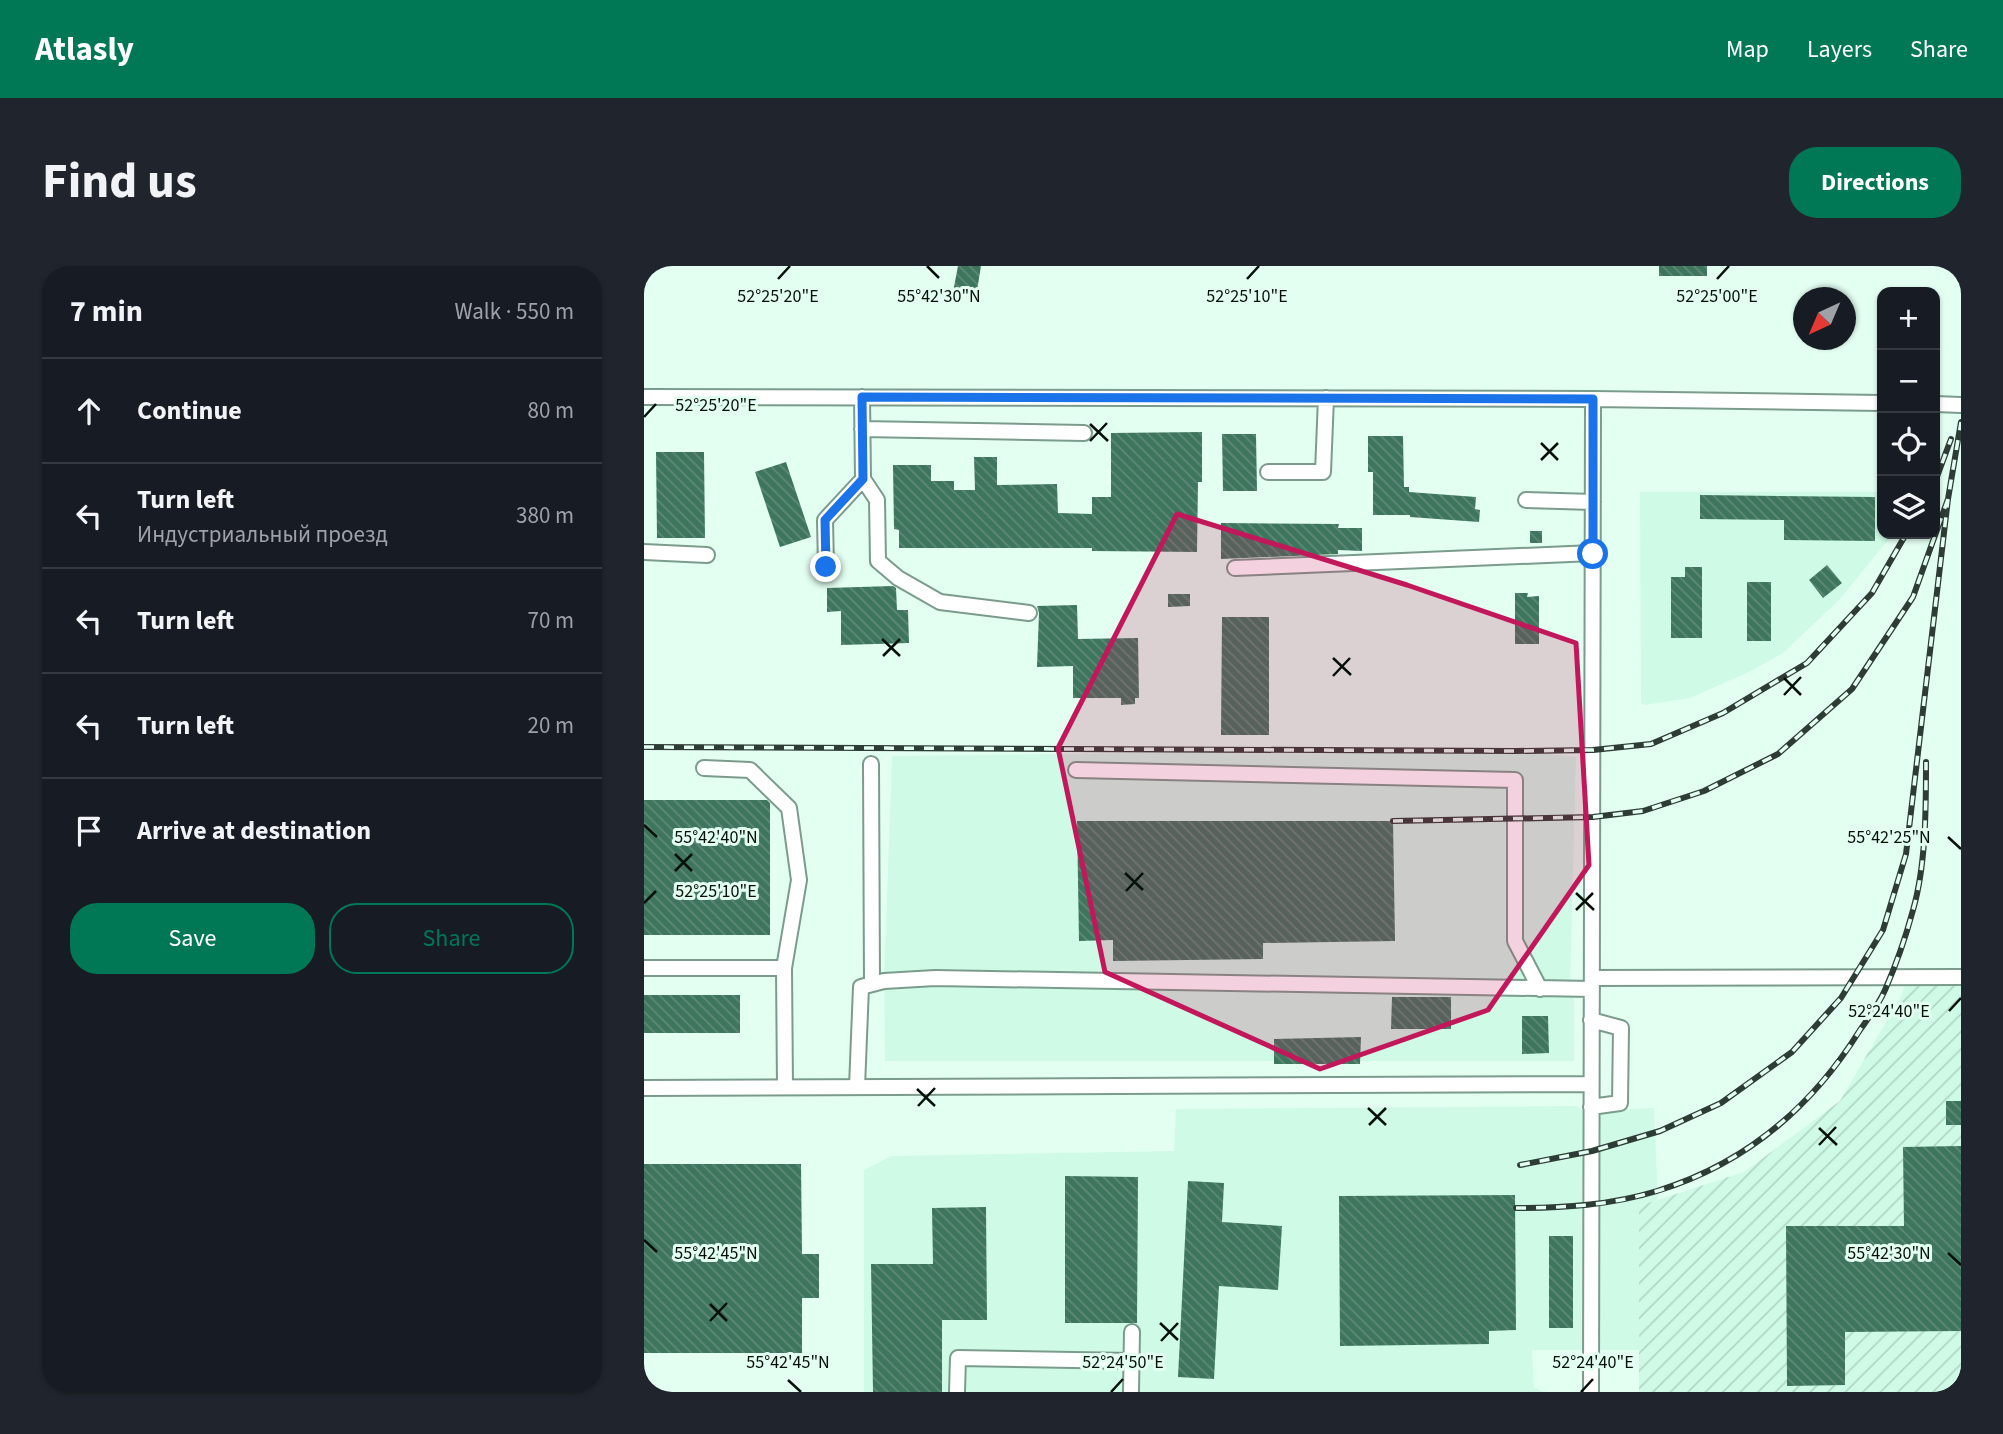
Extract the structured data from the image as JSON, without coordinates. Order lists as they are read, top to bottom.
{
  "north": "bottom left",
  "page": {
    "header": "Atlasly",
    "nav": ["Map", "Layers", "Share"],
    "title": "Find us",
    "buttons": [
      "Directions",
      ["Save", "Share"]
    ],
    "heading": ["7 min", "Walk · 550 m"],
    "map_buttons": ["+", "−"],
    "list": [
      ["Continue", "80 m"],
      ["Turn left", "Индустриальный проезд", "380 m"],
      ["Turn left", "70 m"],
      ["Turn left", "20 m"],
      "Arrive at destination"
    ]
  },
  "coordinates": [
    "55°42'30\"N",
    "52°25'20\"E",
    "52°25'10\"E",
    "52°25'00\"E",
    "55°42'40\"N",
    "55°42'25\"N",
    "52°24'40\"E",
    "55°42'45\"N",
    "52°24'50\"E"
  ]
}
